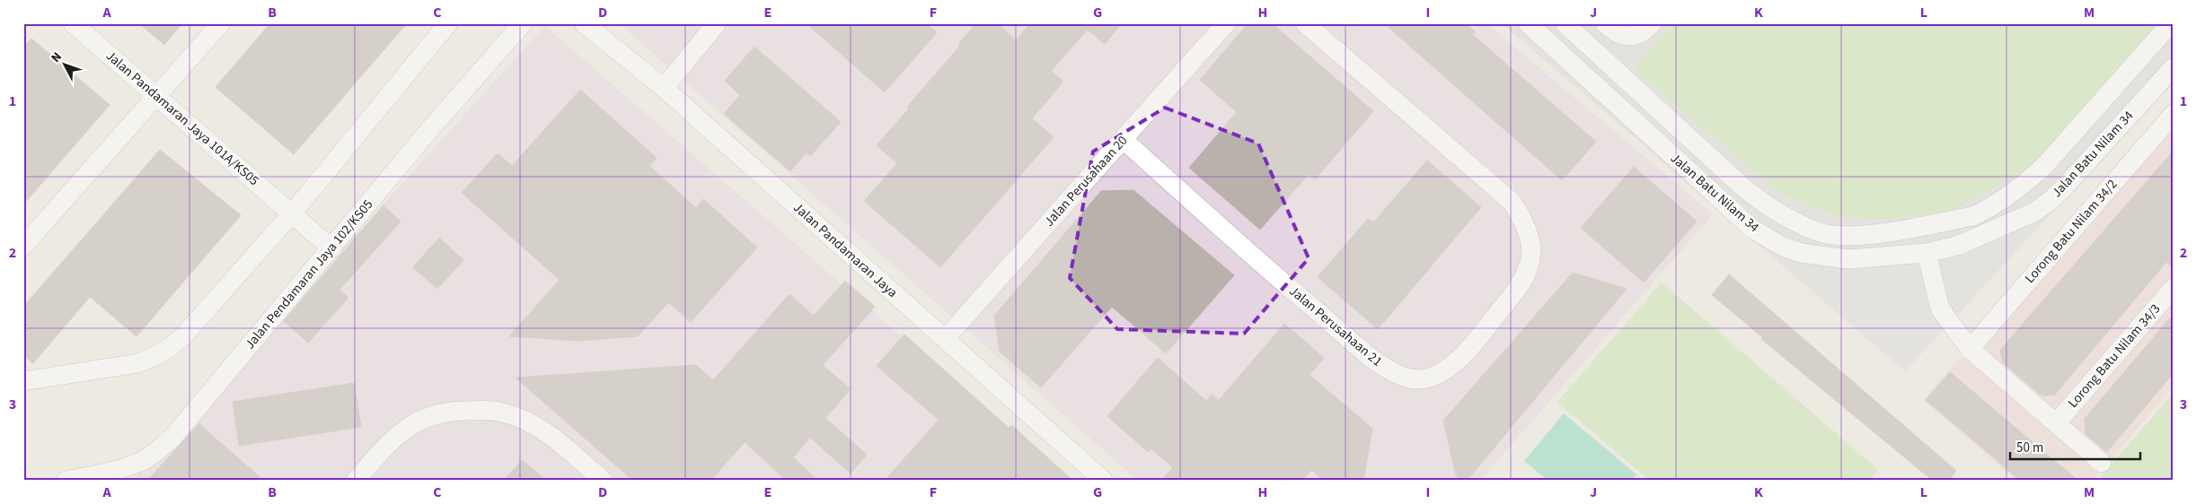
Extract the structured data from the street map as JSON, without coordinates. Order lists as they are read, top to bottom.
{
  "streets": {
    "street": [
      "Jalan Pandamaran Jaya 101A/KS05",
      "Jalan Batu Nilam 34",
      "Jalan Perusahaan 20",
      "Lorong Batu Nilam 34/2",
      "Jalan Pandamaran Jaya",
      "Jalan Pendamaran Jaya 102/KS05",
      "Jalan Perusahaan 21",
      "Lorong Batu Nilam 34/3"
    ]
  },
  "crossings": [
    ["Jalan Pandamaran Jaya 101A/KS05", "Jalan Pendamaran Jaya 102/KS05"],
    ["Jalan Perusahaan 20", "Jalan Pandamaran Jaya"],
    ["Jalan Perusahaan 20", "Jalan Perusahaan 21"]
  ],
  "scale_bar": "50 m",
  "north": "top left",
  "grid": {
    "columns": [
      "A",
      "B",
      "C",
      "D",
      "E",
      "F",
      "G",
      "H",
      "I",
      "J",
      "K",
      "L",
      "M"
    ],
    "rows": ["1", "2", "3"]
  }
}
